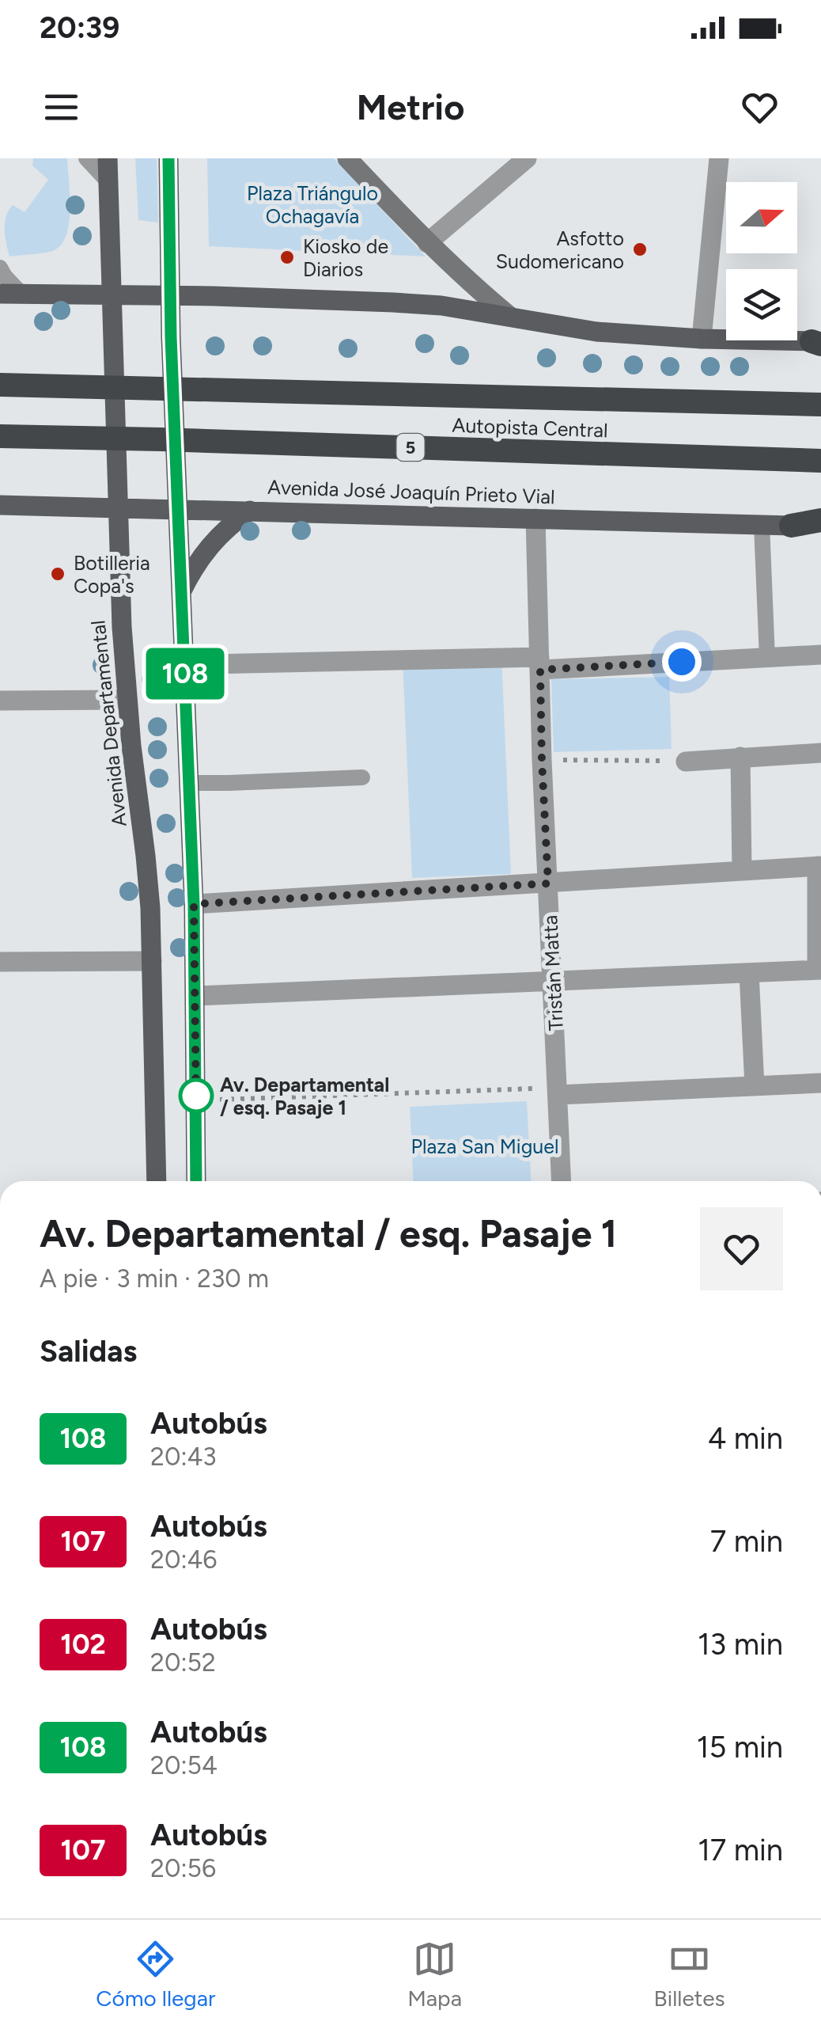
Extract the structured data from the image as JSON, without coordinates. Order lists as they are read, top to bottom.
{
  "streets": {
    "highway": ["Autopista Central", "5"],
    "main road": ["Avenida José Joaquín Prieto Vial", "Avenida Departamental"],
    "street": ["Tristán Matta"]
  },
  "crossings": [
    ["Avenida José Joaquín Prieto Vial", "Avenida Departamental"],
    ["Avenida José Joaquín Prieto Vial", "Tristán Matta"]
  ],
  "parks": ["Plaza Triángulo Ochagavía", "Plaza San Miguel"],
  "places": [
    "Asfotto Sudomericano",
    "Kiosko de Diarios",
    "Botilleria Copa's",
    "Av. Departamental / esq. Pasaje 1"
  ],
  "lines": ["bus line 108"],
  "north": "right",
  "page": {
    "status": "20:39",
    "header": "Metrio",
    "on_map": "108",
    "heading": [
      ["Av. Departamental / esq. Pasaje 1", "A pie · 3 min · 230 m"],
      "Salidas"
    ],
    "list": [
      {
        "mark": "108",
        "name": "Autobús",
        "note": "20:43",
        "value": "4 min"
      },
      {
        "mark": "107",
        "name": "Autobús",
        "note": "20:46",
        "value": "7 min"
      },
      {
        "mark": "102",
        "name": "Autobús",
        "note": "20:52",
        "value": "13 min"
      },
      {
        "mark": "108",
        "name": "Autobús",
        "note": "20:54",
        "value": "15 min"
      },
      {
        "mark": "107",
        "name": "Autobús",
        "note": "20:56",
        "value": "17 min"
      }
    ],
    "tabs": ["Cómo llegar", "Mapa", "Billetes"]
  }
}
